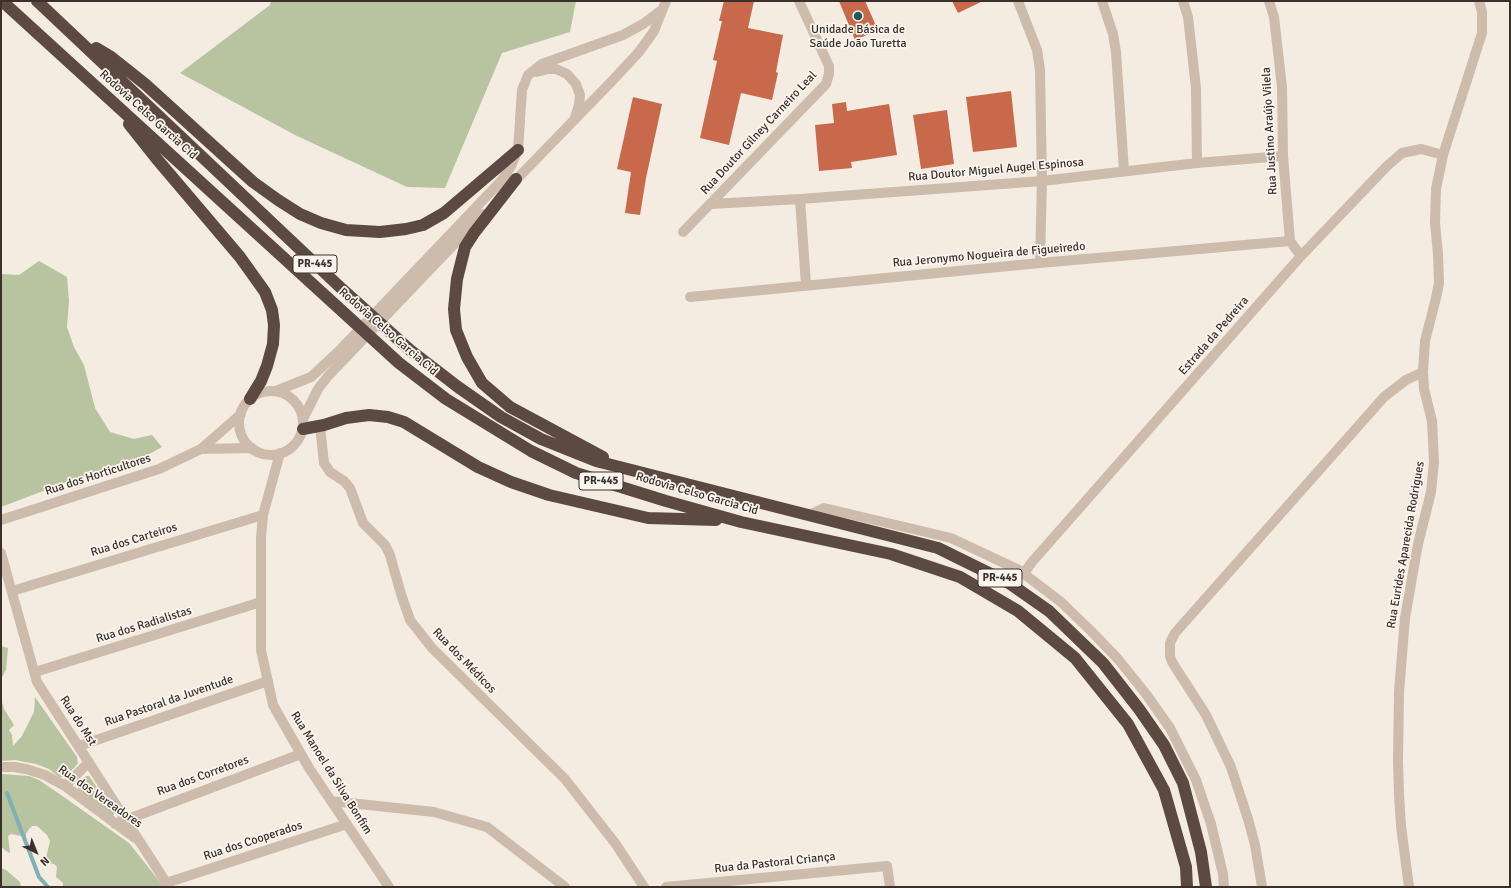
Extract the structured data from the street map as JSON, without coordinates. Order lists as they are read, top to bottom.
{
  "streets": {
    "highway": ["Rodovia Celso Garcia Cid", "PR-445"],
    "street": [
      "Rua Justino Araújo Vilela",
      "Rua Doutor Gilney Carneiro Leal",
      "Rua Doutor Miguel Augel Espinosa",
      "Rua Jeronymo Nogueira de Figueiredo",
      "Estrada da Pedreira",
      "Rua dos Horticultores",
      "Rua dos Carteiros",
      "Rua Eurides Aparecida Rodrigues",
      "Rua dos Radialistas",
      "Rua dos Médicos",
      "Rua Pastoral da Juventude",
      "Rua do Mst",
      "Rua Manoel da Silva Bonfim",
      "Rua dos Corretores",
      "Rua dos Vereadores",
      "Rua dos Cooperados",
      "Rua da Pastoral Criança"
    ]
  },
  "crossings": [
    ["Rua Justino Araújo Vilela", "Rua Doutor Miguel Augel Espinosa"],
    ["Rua Justino Araújo Vilela", "Rua Jeronymo Nogueira de Figueiredo"],
    ["Rua Doutor Gilney Carneiro Leal", "Rua Doutor Miguel Augel Espinosa"],
    ["Estrada da Pedreira", "Rua Eurides Aparecida Rodrigues"],
    ["Rua dos Horticultores", "Rua Manoel da Silva Bonfim"],
    ["Rua dos Carteiros", "Rua do Mst"],
    ["Rua dos Carteiros", "Rua Manoel da Silva Bonfim"],
    ["Rua dos Radialistas", "Rua do Mst"],
    ["Rua dos Radialistas", "Rua Manoel da Silva Bonfim"],
    ["Rua Pastoral da Juventude", "Rua do Mst"],
    ["Rua Pastoral da Juventude", "Rua Manoel da Silva Bonfim"],
    ["Rua do Mst", "Rua dos Corretores"],
    ["Rua do Mst", "Rua dos Vereadores"],
    ["Rua do Mst", "Rua dos Cooperados"],
    ["Rua Manoel da Silva Bonfim", "Rua dos Corretores"],
    ["Rua Manoel da Silva Bonfim", "Rua dos Cooperados"],
    ["Rua dos Corretores", "Rua dos Vereadores"]
  ],
  "places": ["Unidade Básica de Saúde João Turetta"],
  "north": "bottom right"
}
